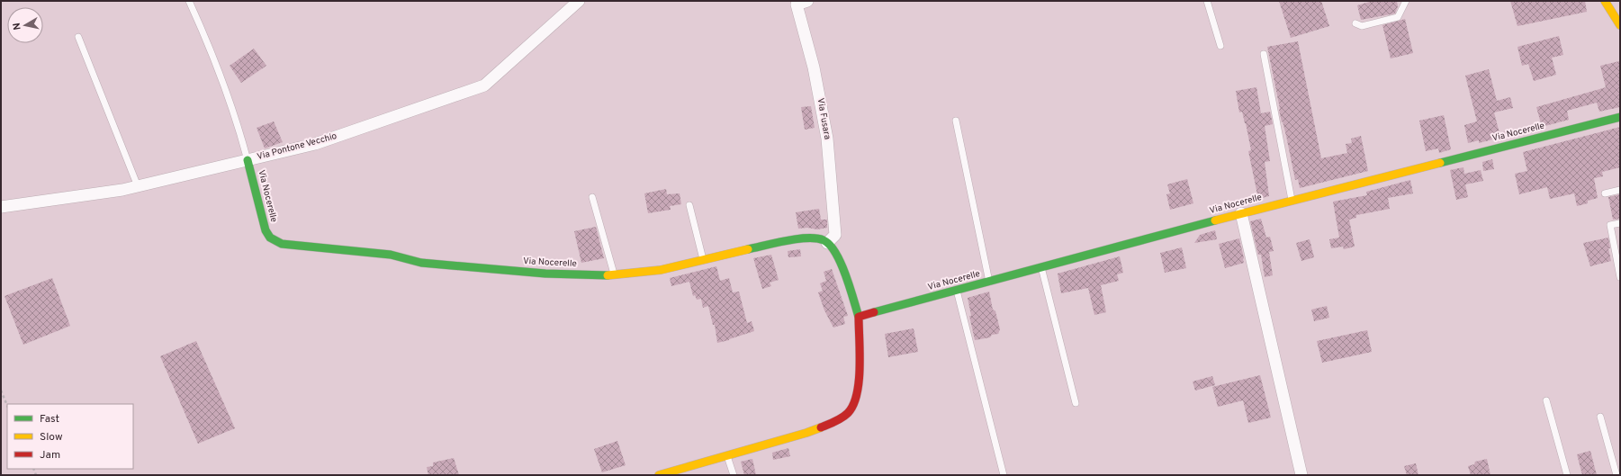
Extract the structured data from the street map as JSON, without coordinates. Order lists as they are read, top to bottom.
{
  "streets": {
    "street": ["Via Fusara", "Via Nocerelle", "Via Pontone Vecchio"]
  },
  "crossings": [
    ["Via Fusara", "Via Nocerelle"],
    ["Via Nocerelle", "Via Pontone Vecchio"]
  ],
  "legend": ["Fast", "Slow", "Jam"],
  "north": "left"
}
